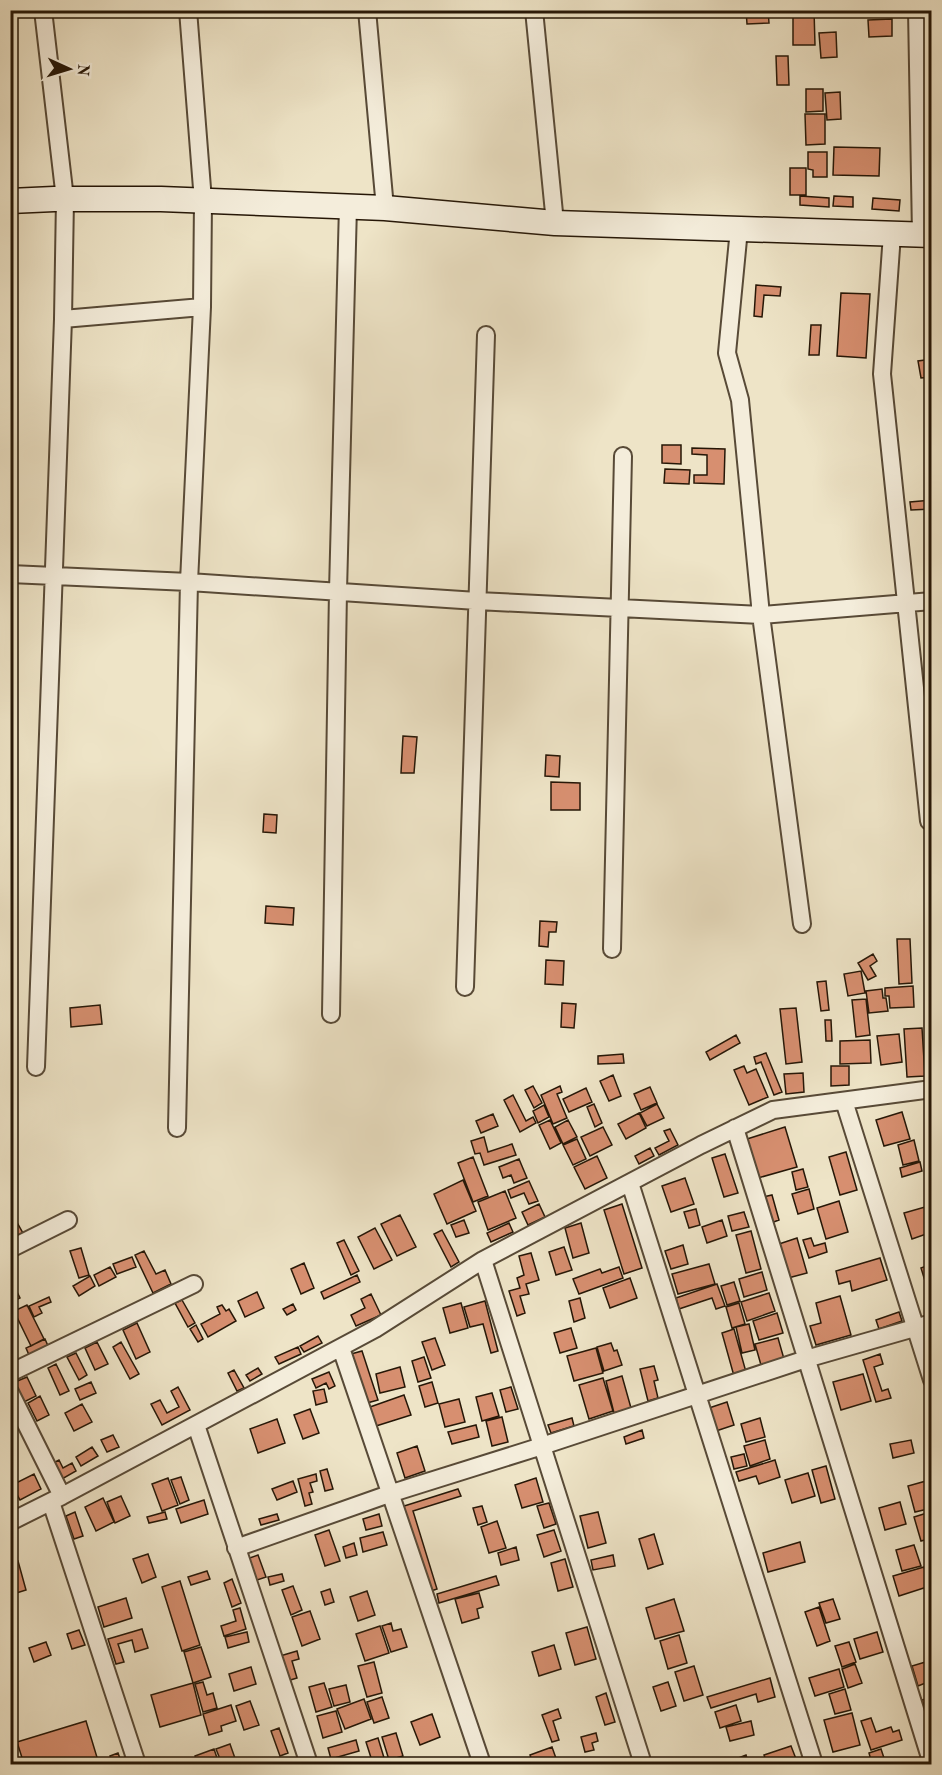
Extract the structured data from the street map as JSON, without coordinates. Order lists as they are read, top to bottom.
{
  "north": "right"
}
